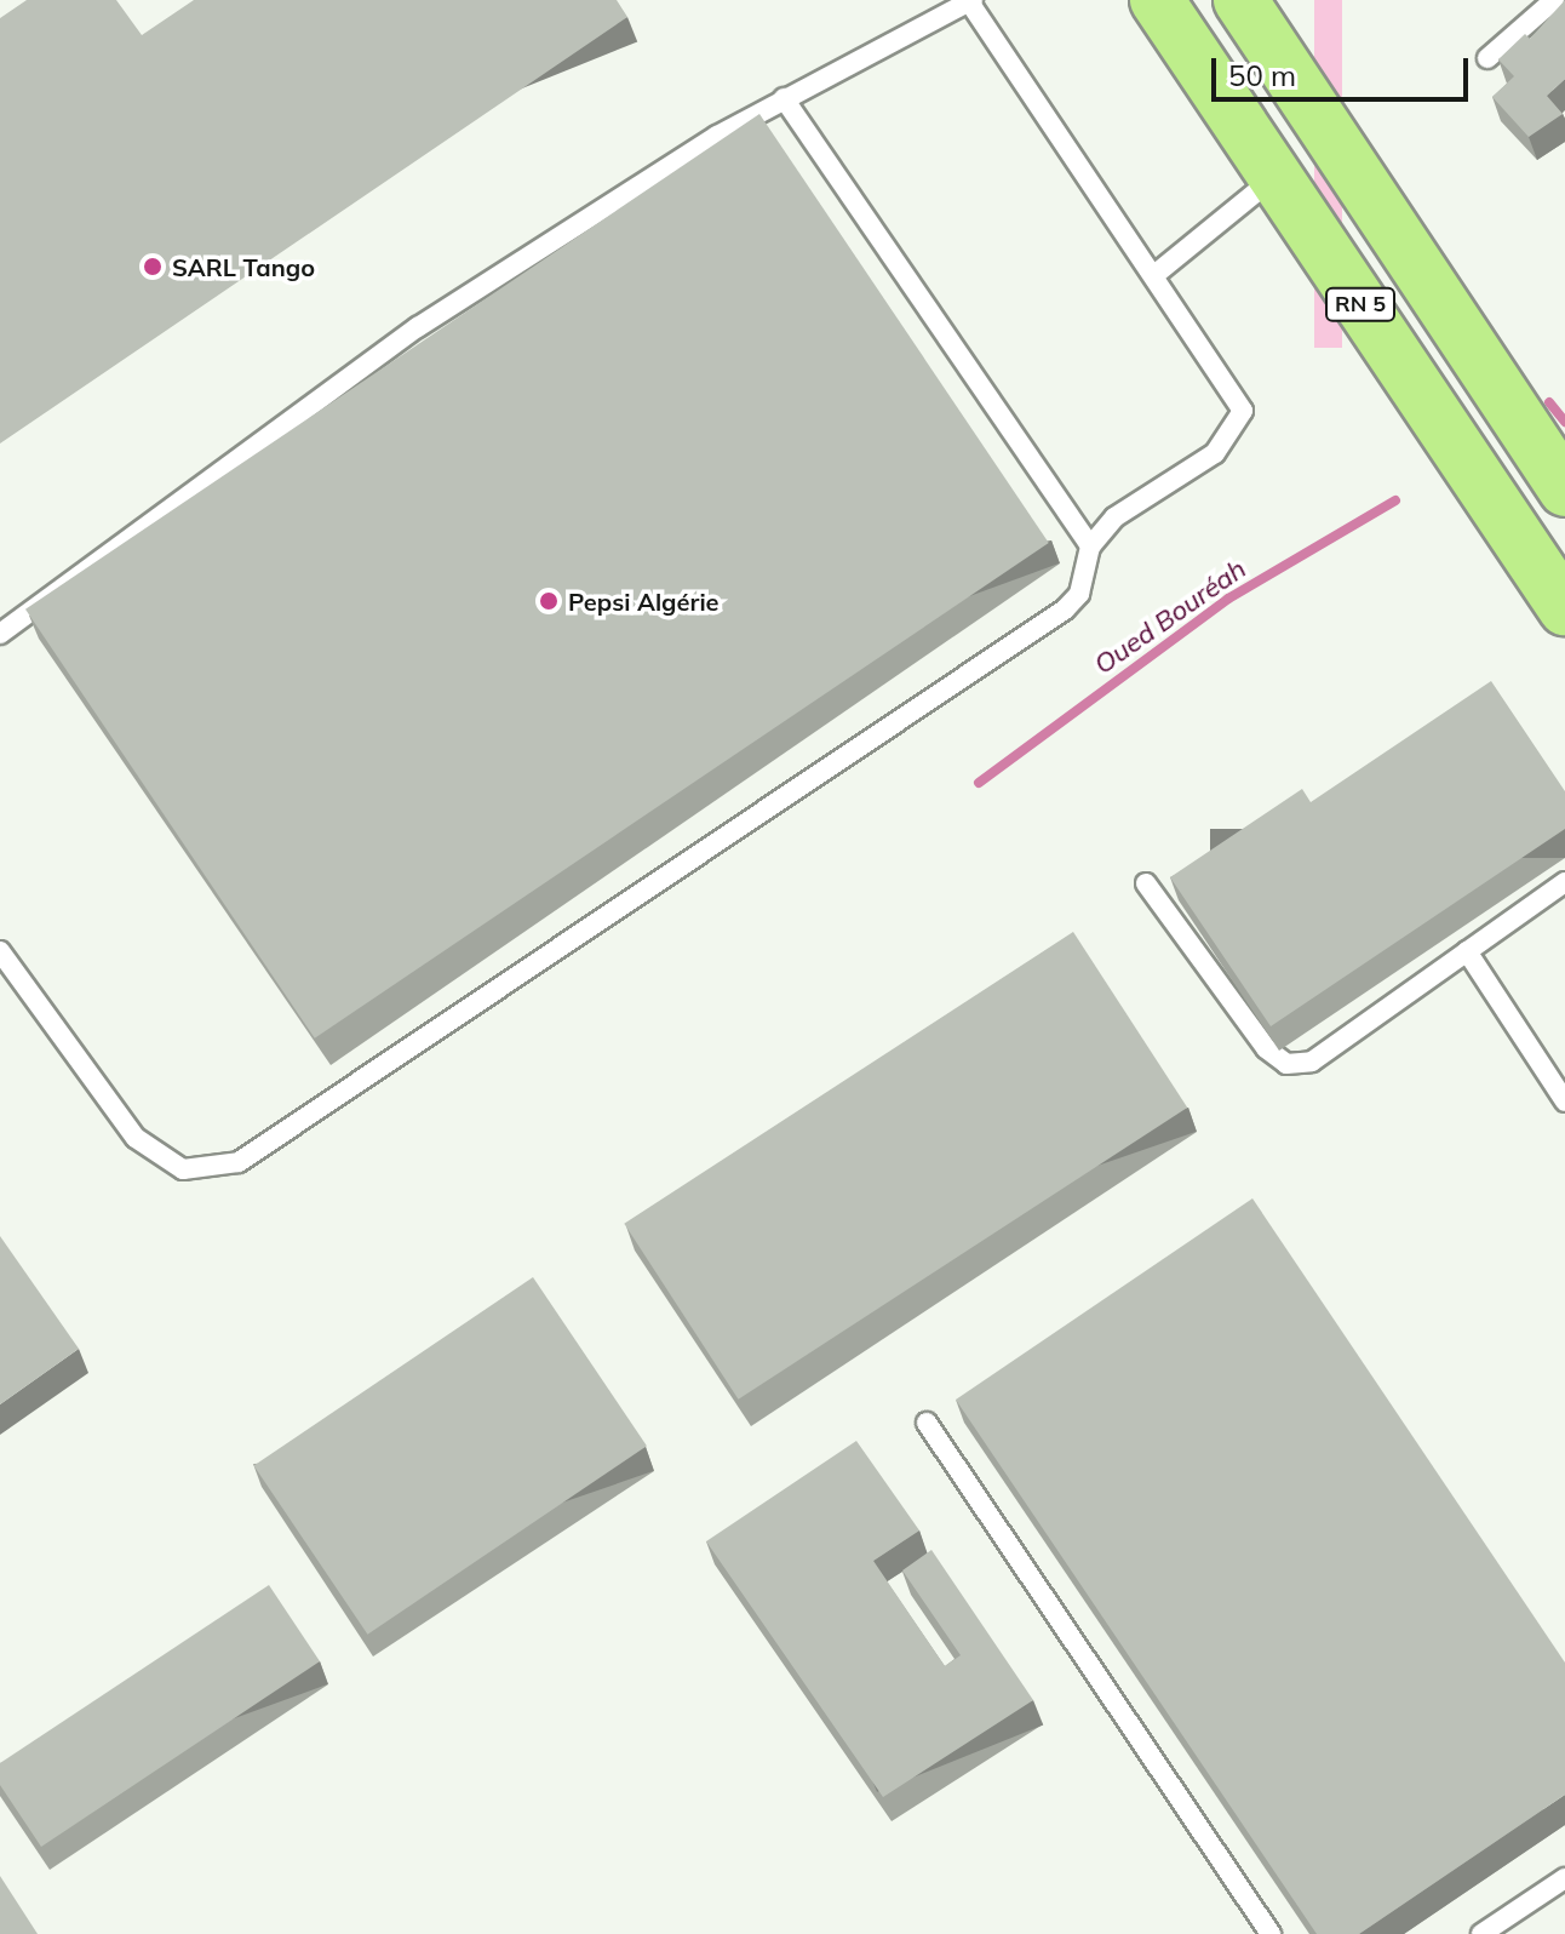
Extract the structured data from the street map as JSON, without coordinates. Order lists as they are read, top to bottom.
{
  "streets": {
    "highway": ["RN 5"]
  },
  "water": ["Oued Bouréah"],
  "places": ["SARL Tango", "Pepsi Algérie"],
  "scale_bar": "50 m"
}
